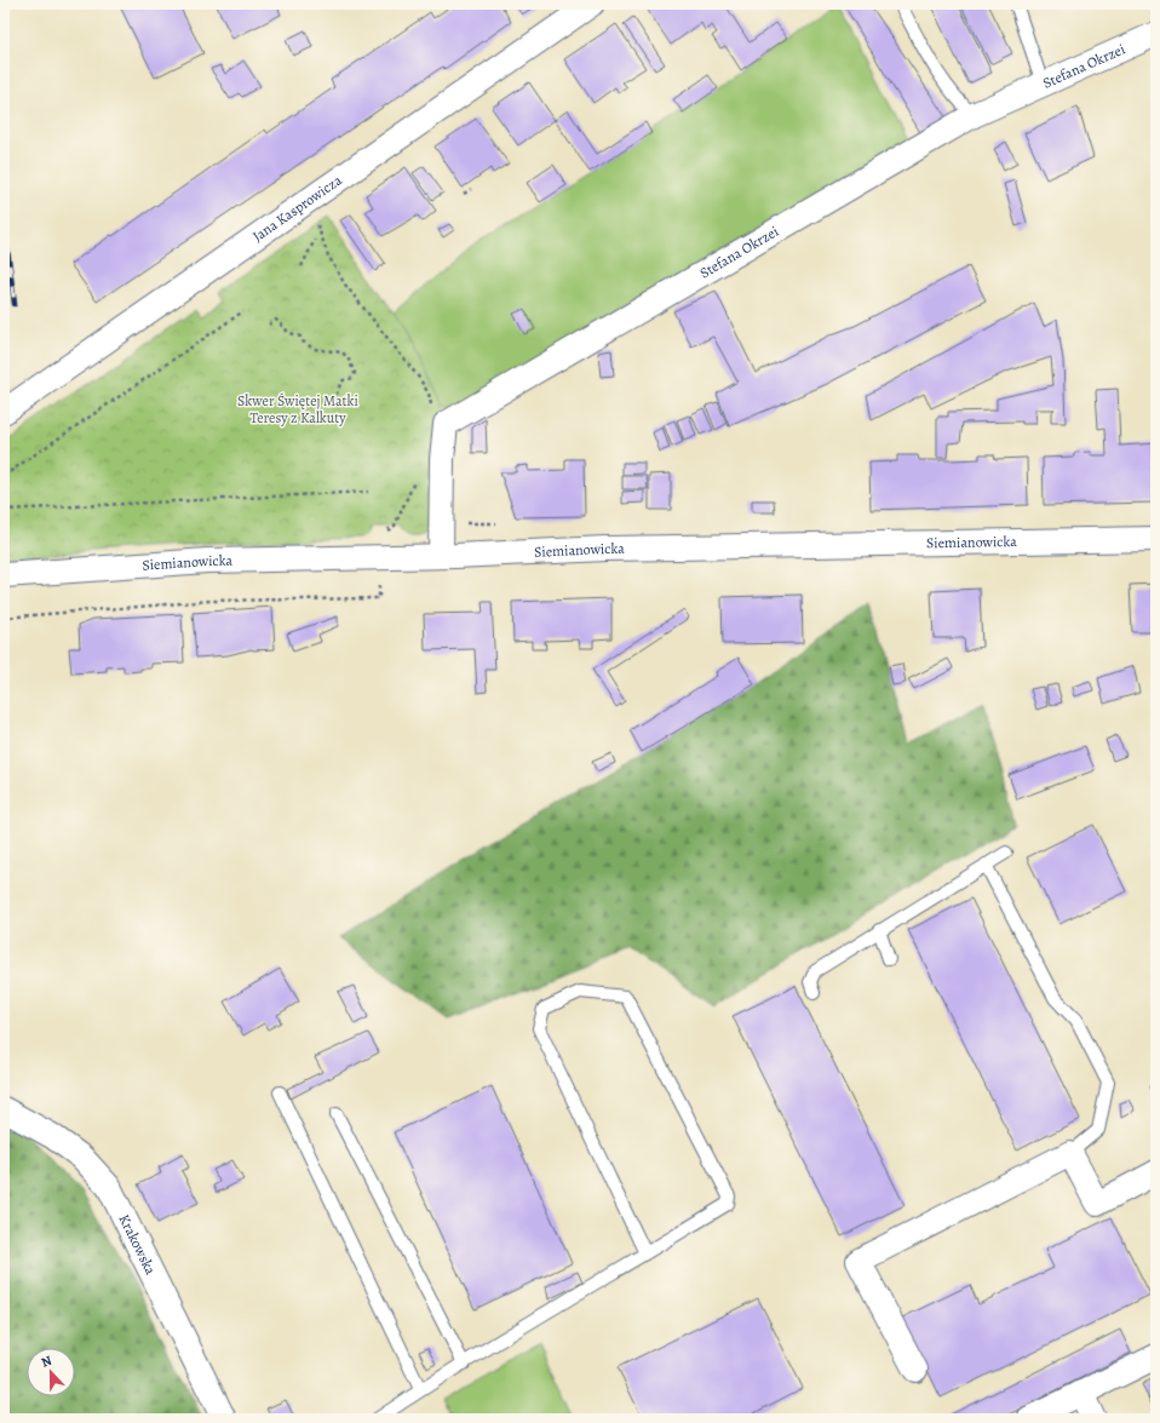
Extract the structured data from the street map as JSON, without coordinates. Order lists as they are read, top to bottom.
{
  "streets": {
    "street": [
      "Stefana Okrzei",
      "Jana Kasprowicza",
      "Siemianowicka",
      "Krakowska"
    ]
  },
  "crossings": [
    ["Stefana Okrzei", "Siemianowicka"]
  ],
  "parks": ["Skwer Świętej Matki Teresy z Kalkuty"],
  "north": "top"
}
